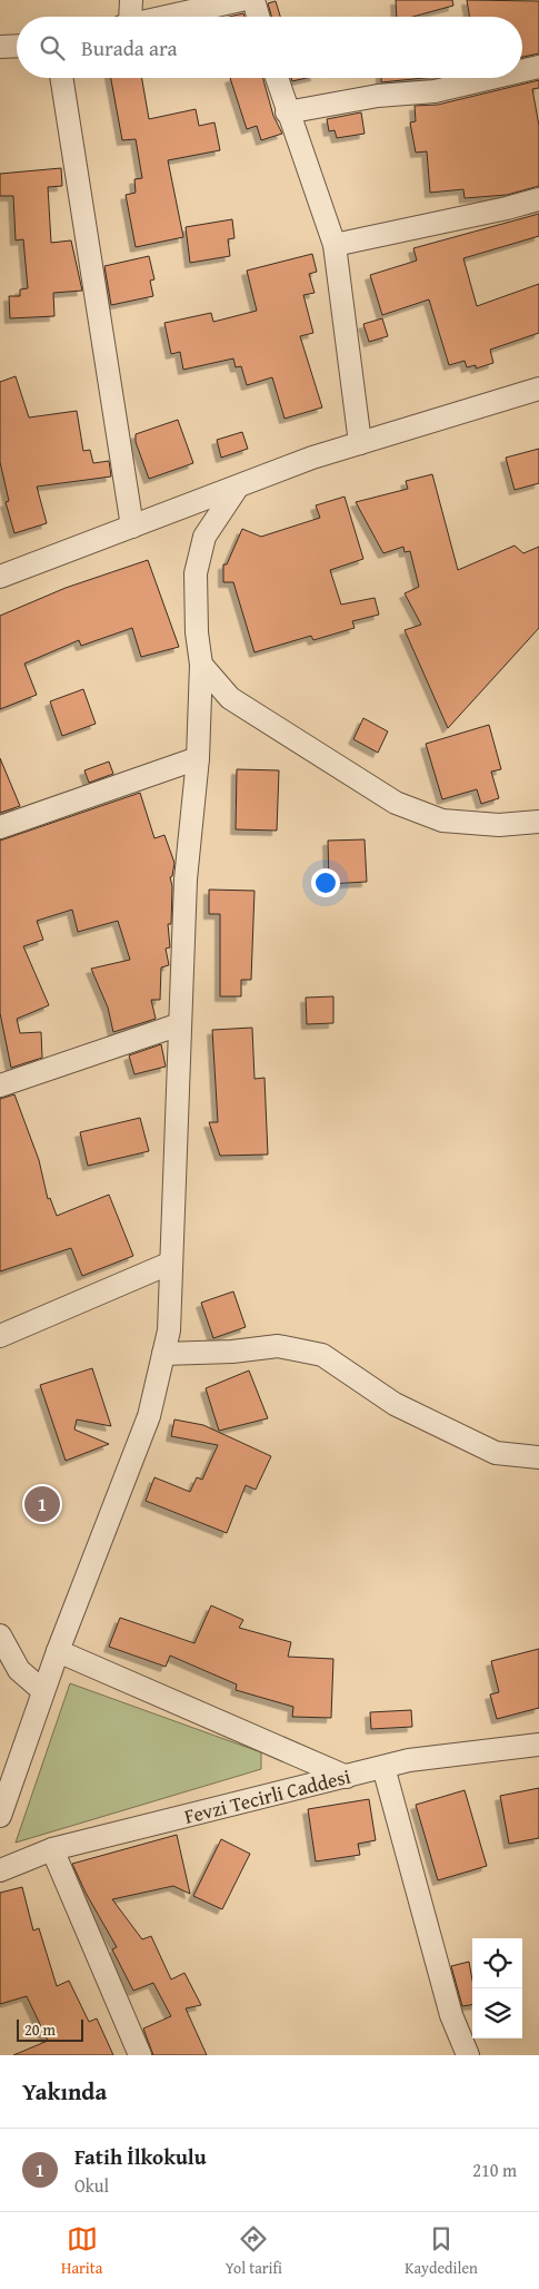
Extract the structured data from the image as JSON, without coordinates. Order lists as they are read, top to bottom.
{
  "streets": {
    "street": ["Fevzi Tecirli Caddesi"]
  },
  "scale_bar": "20 m",
  "page": {
    "search": "Burada ara",
    "pins": "1",
    "scale": "20 m",
    "heading": "Yakında",
    "list": [
      {
        "mark": "1",
        "name": "Fatih İlkokulu",
        "note": "Okul",
        "value": "210 m"
      }
    ],
    "nav": ["Harita", "Yol tarifi", "Kaydedilen"]
  }
}
